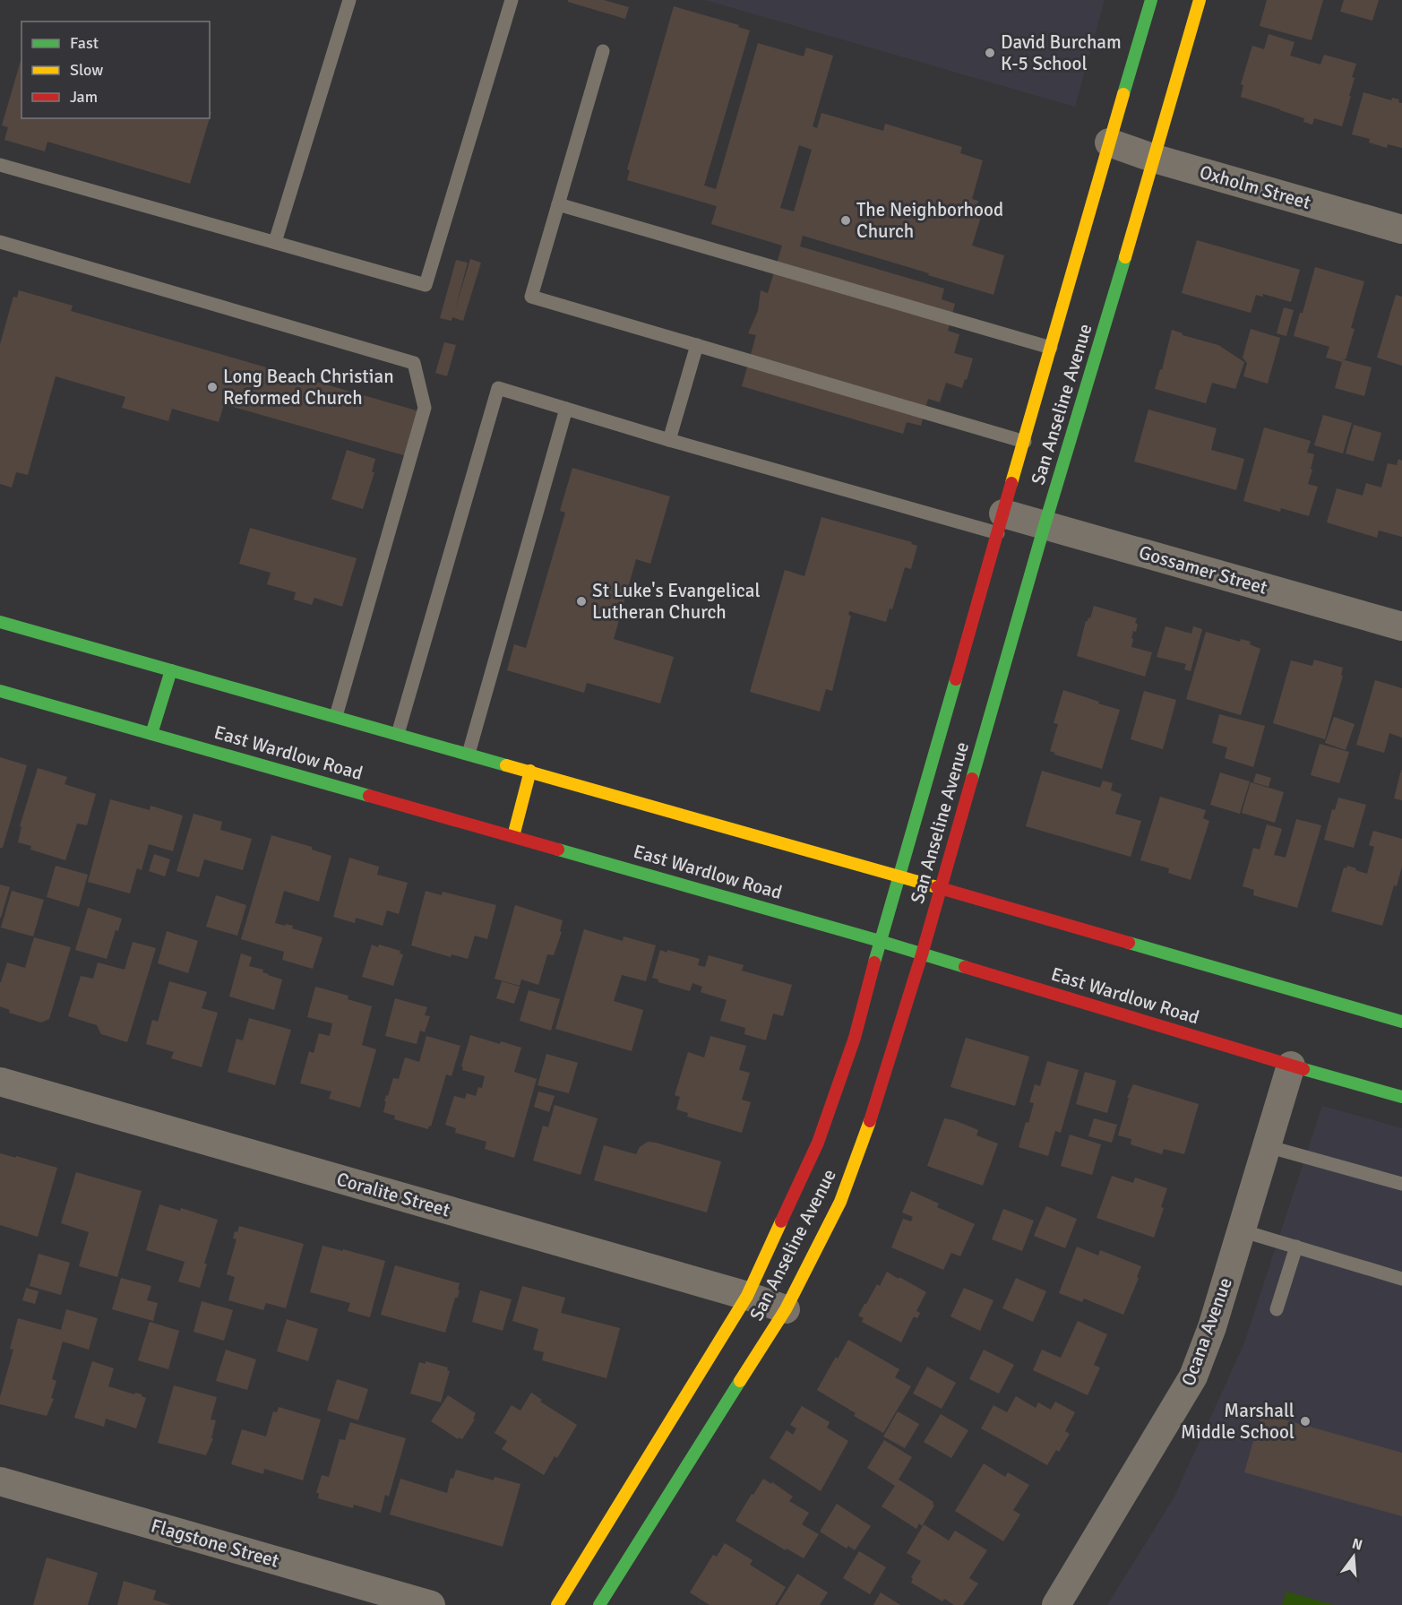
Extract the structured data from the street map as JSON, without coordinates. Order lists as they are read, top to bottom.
{
  "streets": {
    "street": [
      "Oxholm Street",
      "San Anseline Avenue",
      "Gossamer Street",
      "East Wardlow Road",
      "Coralite Street",
      "Ocana Avenue",
      "Flagstone Street"
    ]
  },
  "crossings": [
    ["Oxholm Street", "San Anseline Avenue"],
    ["San Anseline Avenue", "Gossamer Street"],
    ["San Anseline Avenue", "East Wardlow Road"],
    ["San Anseline Avenue", "Coralite Street"],
    ["East Wardlow Road", "Ocana Avenue"]
  ],
  "places": [
    "David Burcham K-5 School",
    "The Neighborhood Church",
    "Long Beach Christian Reformed Church",
    "St Luke's Evangelical Lutheran Church",
    "Marshall Middle School"
  ],
  "legend": ["Fast", "Slow", "Jam"],
  "north": "top"
}
